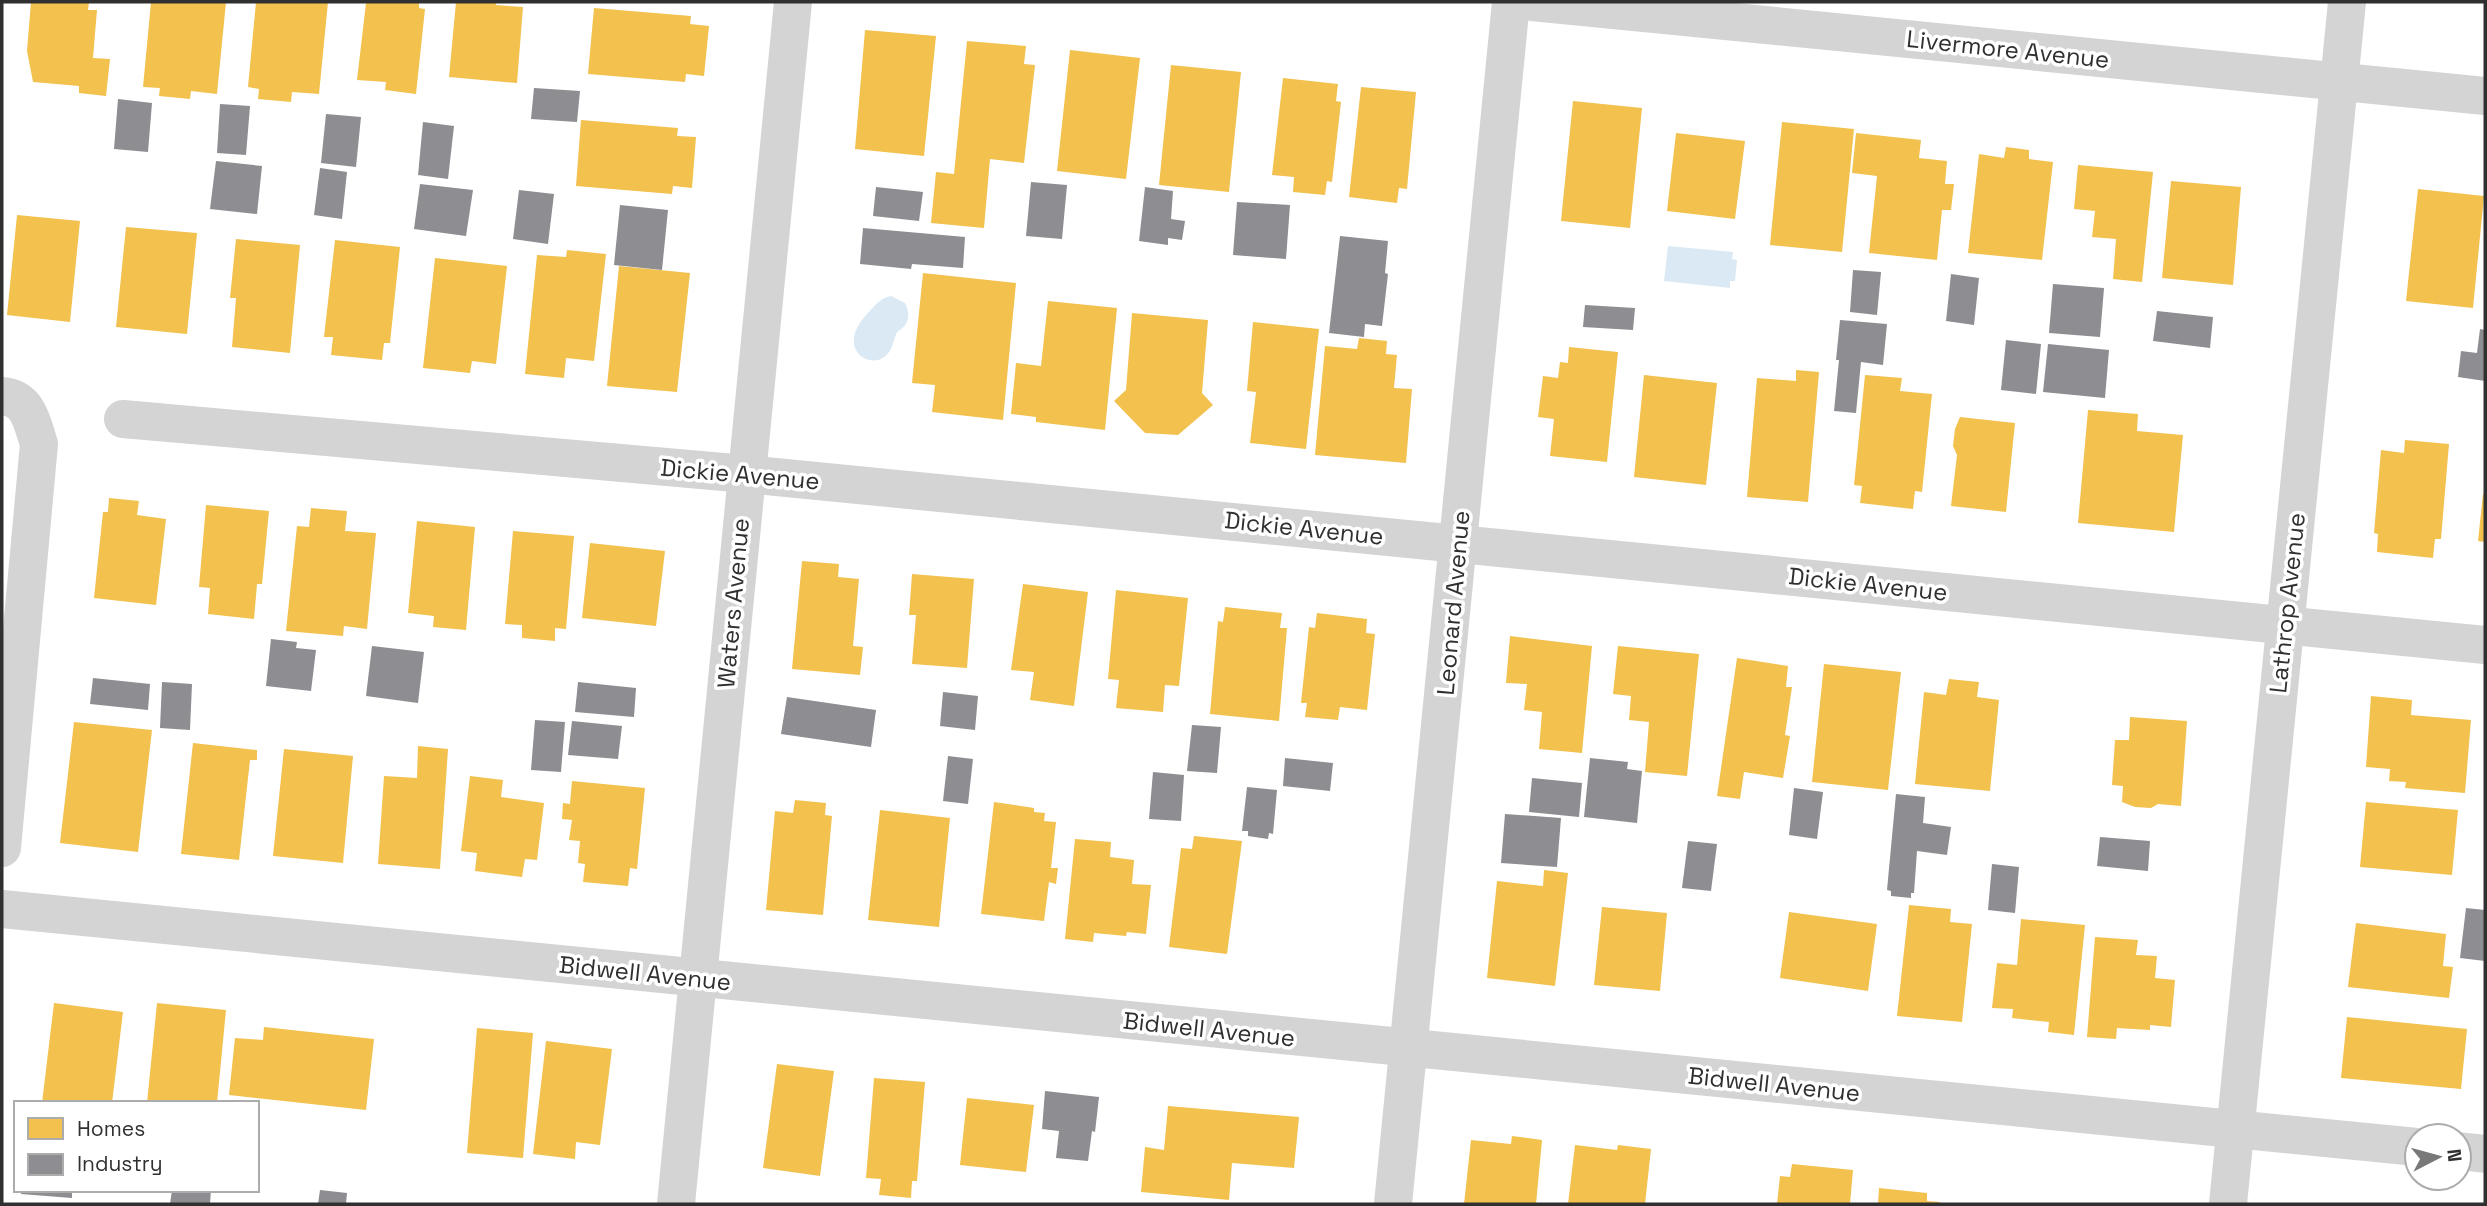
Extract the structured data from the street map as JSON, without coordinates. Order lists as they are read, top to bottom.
{
  "streets": {
    "street": [
      "Livermore Avenue",
      "Dickie Avenue",
      "Waters Avenue",
      "Leonard Avenue",
      "Lathrop Avenue",
      "Bidwell Avenue"
    ]
  },
  "crossings": [
    ["Livermore Avenue", "Lathrop Avenue"],
    ["Dickie Avenue", "Waters Avenue"],
    ["Dickie Avenue", "Leonard Avenue"],
    ["Dickie Avenue", "Lathrop Avenue"],
    ["Waters Avenue", "Bidwell Avenue"],
    ["Leonard Avenue", "Bidwell Avenue"],
    ["Lathrop Avenue", "Bidwell Avenue"]
  ],
  "legend": ["Homes", "Industry"],
  "north": "right"
}
